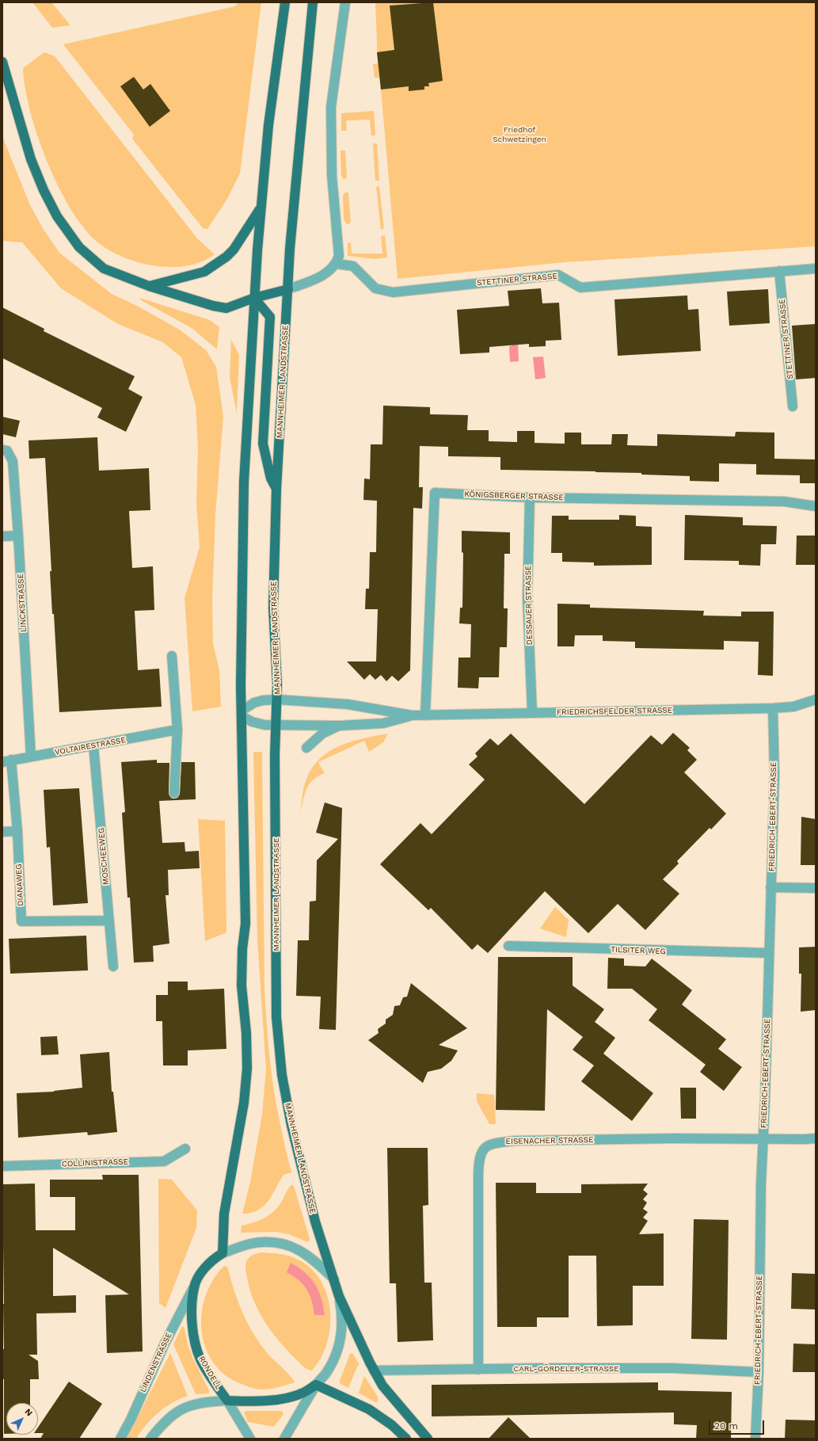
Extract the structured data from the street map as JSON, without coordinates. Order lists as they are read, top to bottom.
{
  "streets": {
    "main road": ["MANNHEIMER LANDSTRASSE", "RONDELL"],
    "street": [
      "STETTINER STRASSE",
      "KÖNIGSBERGER STRASSE",
      "LINCKSTRASSE",
      "DESSAUER STRASSE",
      "FRIEDRICHSFELDER STRASSE",
      "VOLTAIRESTRASSE",
      "FRIEDRICH-EBERT-STRASSE",
      "MOSCHEEWEG",
      "DIANAWEG",
      "TILSITER WEG",
      "EISENACHER STRASSE",
      "COLLINISTRASSE",
      "LINDENSTRASSE",
      "CARL-GÖRDELER-STRASSE"
    ]
  },
  "crossings": [
    ["MANNHEIMER LANDSTRASSE", "FRIEDRICHSFELDER STRASSE"],
    ["MANNHEIMER LANDSTRASSE", "RONDELL"],
    ["KÖNIGSBERGER STRASSE", "DESSAUER STRASSE"],
    ["KÖNIGSBERGER STRASSE", "FRIEDRICHSFELDER STRASSE"],
    ["LINCKSTRASSE", "VOLTAIRESTRASSE"],
    ["DESSAUER STRASSE", "FRIEDRICHSFELDER STRASSE"],
    ["FRIEDRICHSFELDER STRASSE", "FRIEDRICH-EBERT-STRASSE"],
    ["VOLTAIRESTRASSE", "MOSCHEEWEG"],
    ["VOLTAIRESTRASSE", "DIANAWEG"],
    ["FRIEDRICH-EBERT-STRASSE", "TILSITER WEG"],
    ["FRIEDRICH-EBERT-STRASSE", "EISENACHER STRASSE"],
    ["FRIEDRICH-EBERT-STRASSE", "CARL-GÖRDELER-STRASSE"],
    ["MOSCHEEWEG", "DIANAWEG"],
    ["EISENACHER STRASSE", "CARL-GÖRDELER-STRASSE"],
    ["LINDENSTRASSE", "RONDELL"],
    ["CARL-GÖRDELER-STRASSE", "RONDELL"]
  ],
  "parks": ["Friedhof Schwetzingen"],
  "scale_bar": "20 m",
  "north": "top right"
}
